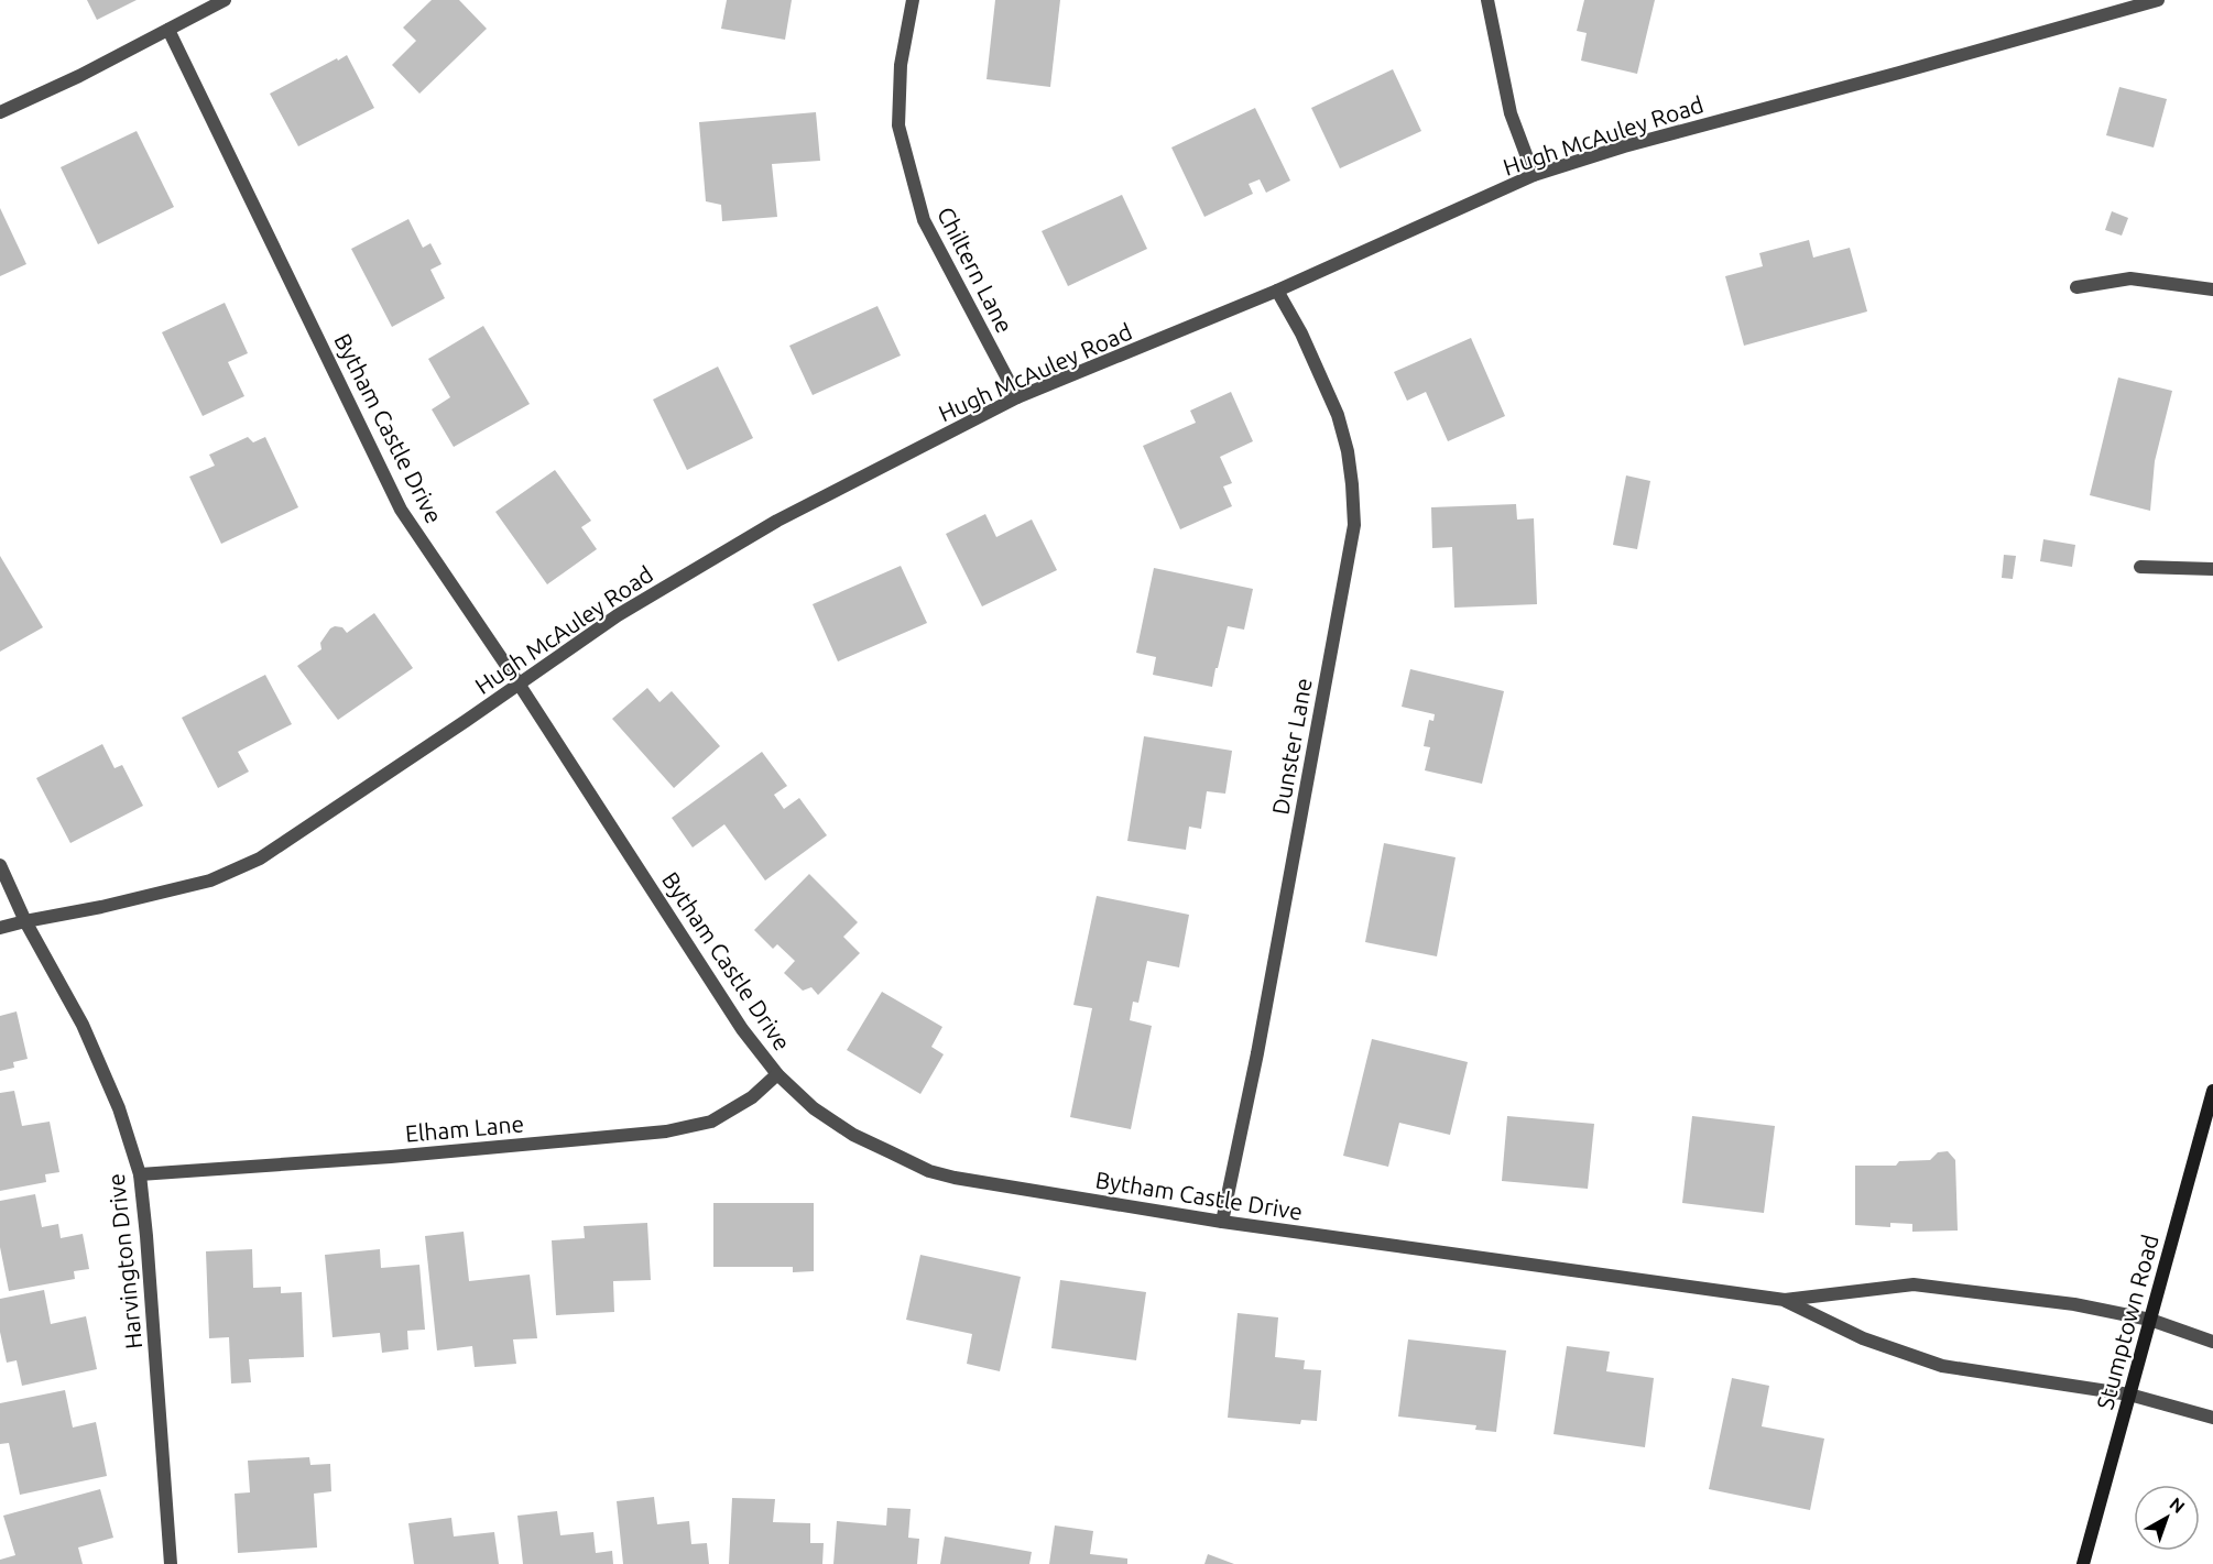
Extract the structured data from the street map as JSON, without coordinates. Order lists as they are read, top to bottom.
{
  "streets": {
    "street": [
      "Hugh McAuley Road",
      "Chiltern Lane",
      "Bytham Castle Drive",
      "Dunster Lane",
      "Elham Lane",
      "Harvington Drive",
      "Stumptown Road"
    ]
  },
  "crossings": [
    ["Hugh McAuley Road", "Chiltern Lane"],
    ["Hugh McAuley Road", "Bytham Castle Drive"],
    ["Hugh McAuley Road", "Dunster Lane"],
    ["Hugh McAuley Road", "Harvington Drive"],
    ["Bytham Castle Drive", "Dunster Lane"],
    ["Bytham Castle Drive", "Elham Lane"],
    ["Bytham Castle Drive", "Stumptown Road"],
    ["Elham Lane", "Harvington Drive"]
  ],
  "north": "top right"
}
